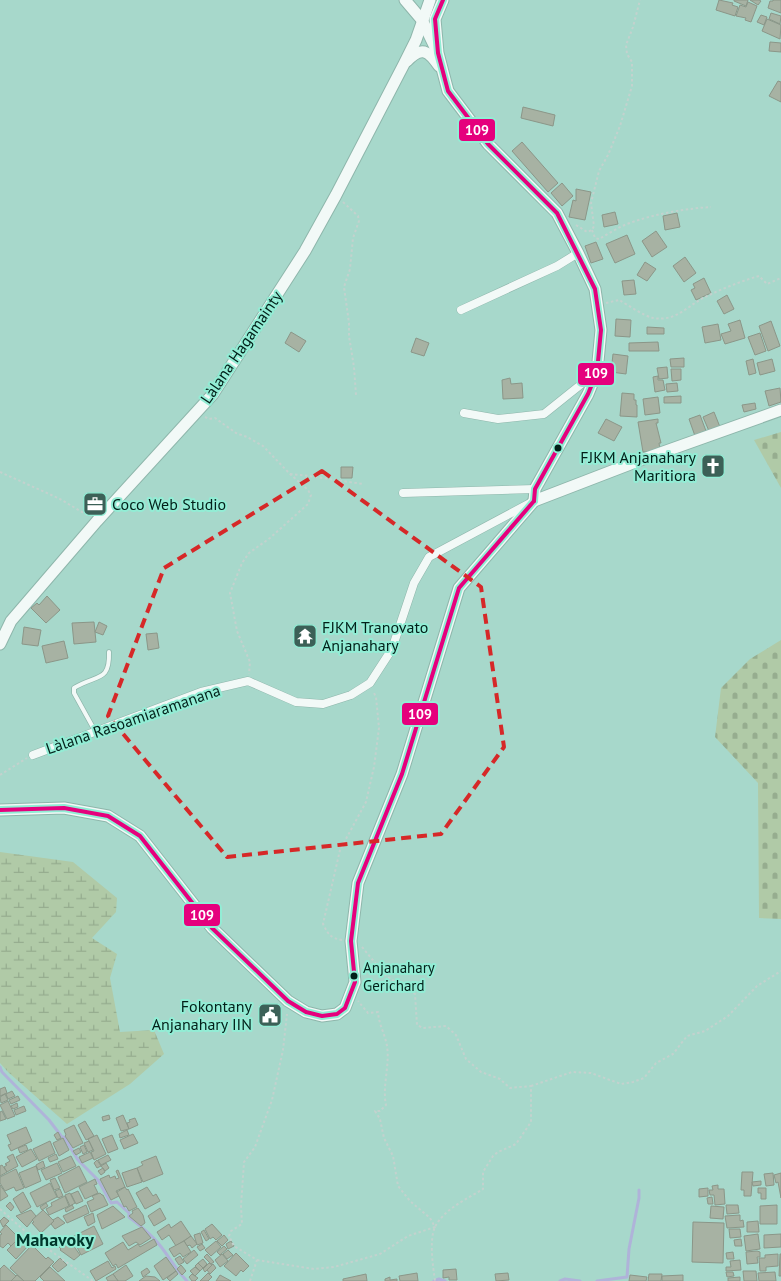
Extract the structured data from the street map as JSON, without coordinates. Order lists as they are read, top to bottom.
{
  "streets": {
    "main road": ["Làlana Hagamainty"],
    "street": ["Làlana Rasoamiaramanana"]
  },
  "districts": ["Mahavoky"],
  "places": {
    "church": ["FJKM Anjanahary Maritiora"],
    "office": ["Coco Web Studio"],
    "temple": ["FJKM Tranovato Anjanahary"],
    "other": ["Anjanahary Gerichard"],
    "public building": ["Fokontany Anjanahary IIN"]
  },
  "lines": ["transit line 109"]
}
